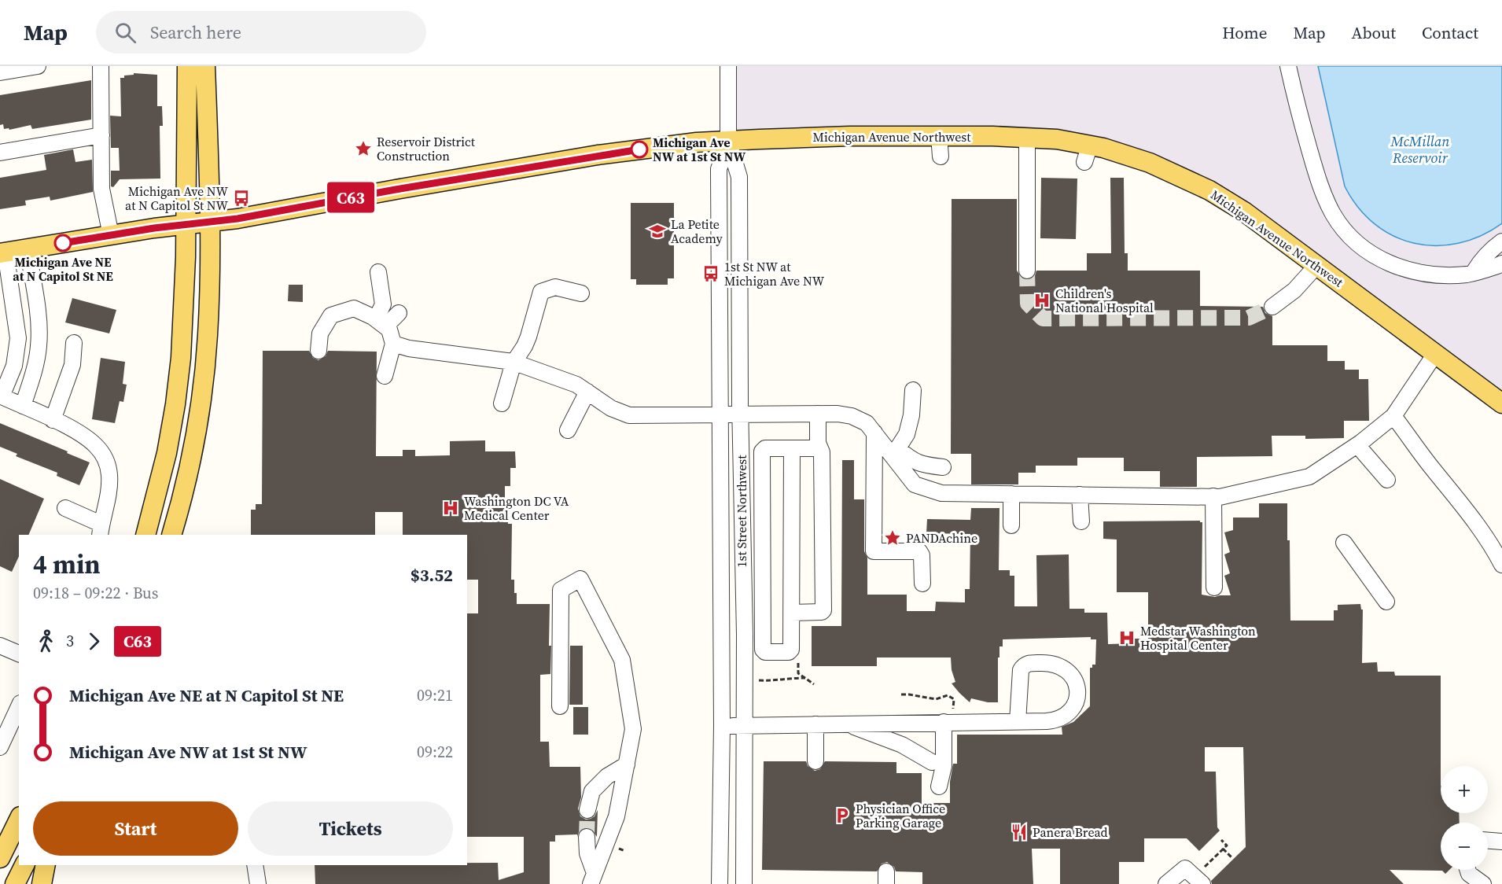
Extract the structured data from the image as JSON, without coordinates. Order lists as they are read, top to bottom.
{
  "streets": {
    "main road": ["Michigan Avenue Northwest"],
    "street": ["1st Street Northwest"]
  },
  "crossings": [
    ["Michigan Avenue Northwest", "1st Street Northwest"]
  ],
  "water": ["McMillan Reservoir"],
  "places": {
    "place": ["Reservoir District Construction", "PANDAchine"],
    "other": ["Michigan Ave NW at 1st St NW", "Michigan Ave NE at N Capitol St NE"],
    "bus stop": ["Michigan Ave NW at N Capitol St NW", "1st St NW at Michigan Ave NW"],
    "school or university": ["La Petite Academy"],
    "hospital": ["Children's National Hospital", "Washington DC VA Medical Center", "Medstar Washington Hospital Center"],
    "parking": ["Physician Office Parking Garage"],
    "restaurant": ["Panera Bread"]
  },
  "lines": ["bus line C63"],
  "page": {
    "header": "Map",
    "search": "Search here",
    "nav": [
      "Home",
      "Map",
      "About",
      "Contact"
    ],
    "on_map": "C63",
    "heading": ["4 min", "09:18 – 09:22 · Bus", "$3.52"],
    "legs": ["3", "C63"],
    "list": [
      {
        "name": "Michigan Ave NE at N Capitol St NE",
        "value": "09:21"
      },
      {
        "name": "Michigan Ave NW at 1st St NW",
        "value": "09:22"
      }
    ],
    "map_buttons": ["+", "−"],
    "buttons": ["Start", "Tickets"]
  }
}
